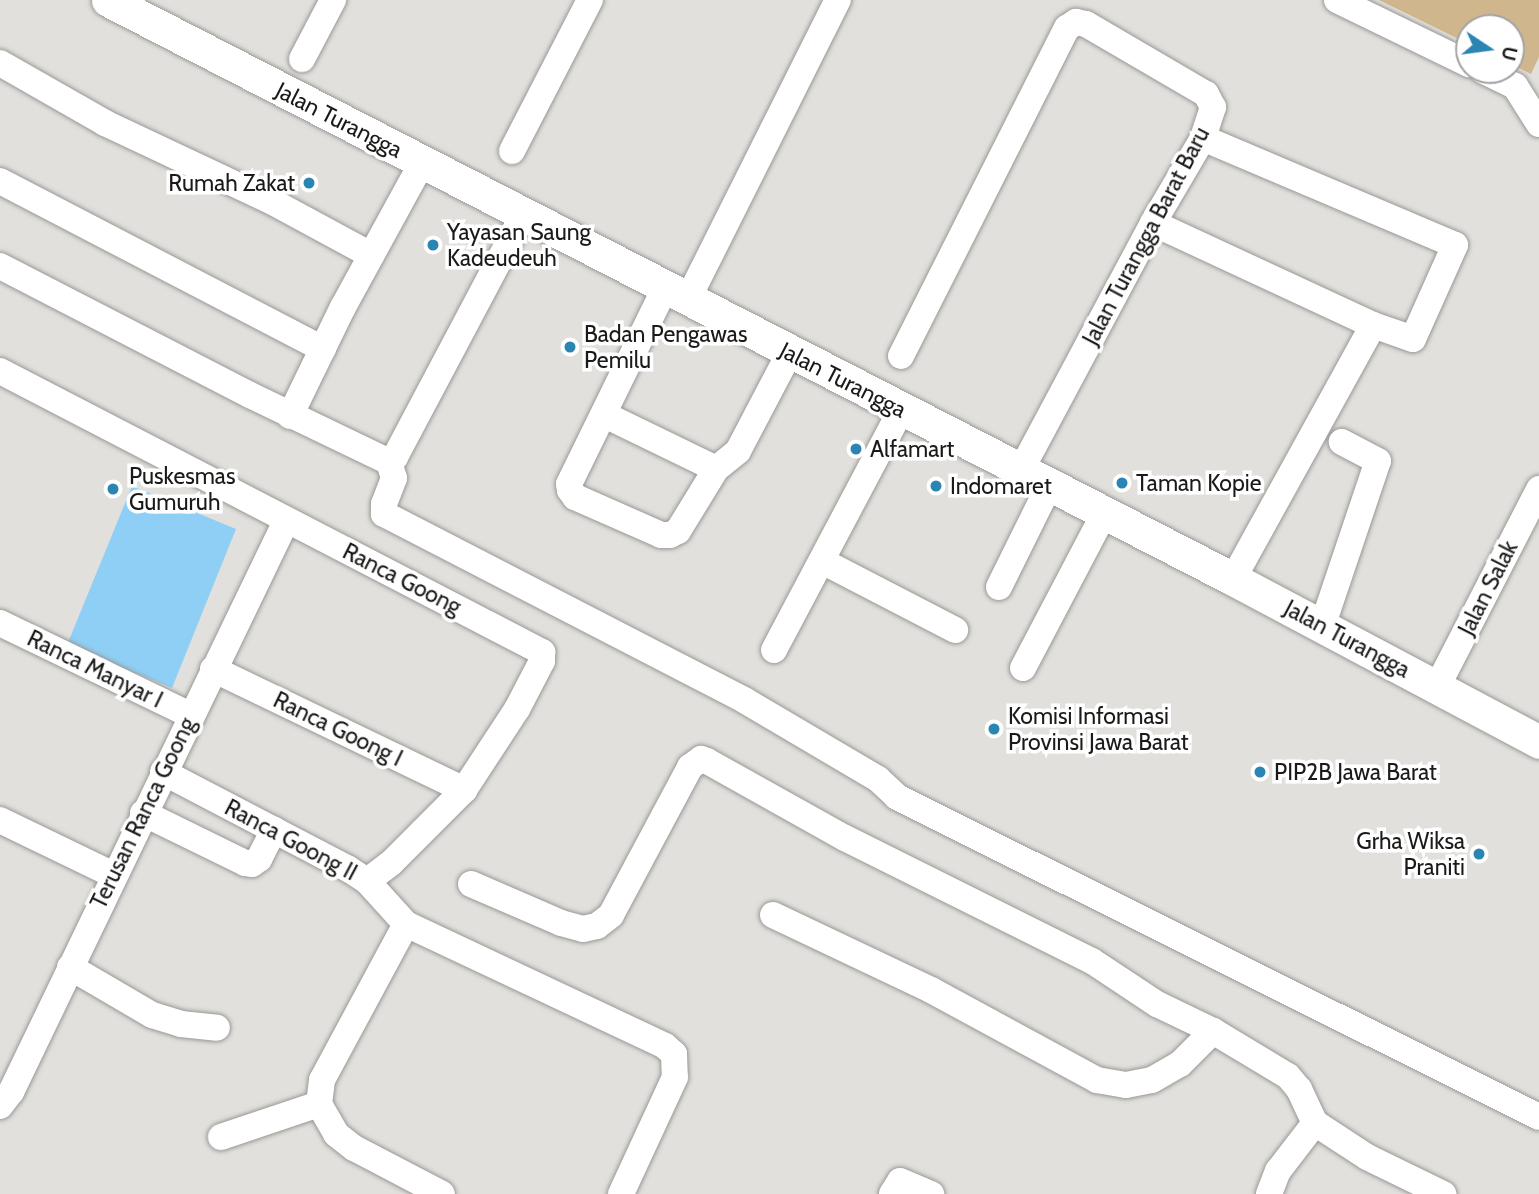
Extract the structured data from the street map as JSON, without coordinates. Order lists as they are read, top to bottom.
{
  "streets": {
    "main road": ["Jalan Turangga"],
    "street": [
      "Jalan Turangga Barat Baru",
      "Ranca Goong",
      "Jalan Salak",
      "Ranca Manyar I",
      "Ranca Goong I",
      "Terusan Ranca Goong",
      "Ranca Goong II"
    ]
  },
  "crossings": [
    ["Jalan Turangga", "Jalan Turangga Barat Baru"],
    ["Jalan Turangga", "Jalan Salak"],
    ["Ranca Goong", "Ranca Goong I"],
    ["Ranca Goong", "Terusan Ranca Goong"],
    ["Ranca Goong", "Ranca Goong II"],
    ["Ranca Manyar I", "Terusan Ranca Goong"],
    ["Ranca Goong I", "Terusan Ranca Goong"],
    ["Terusan Ranca Goong", "Ranca Goong II"]
  ],
  "places": [
    "Rumah Zakat",
    "Yayasan Saung Kadeudeuh",
    "Badan Pengawas Pemilu",
    "Alfamart",
    "Taman Kopie",
    "Indomaret",
    "Puskesmas Gumuruh",
    "Komisi Informasi Provinsi Jawa Barat",
    "PIP2B Jawa Barat",
    "Grha Wiksa Praniti"
  ],
  "north": "right"
}
